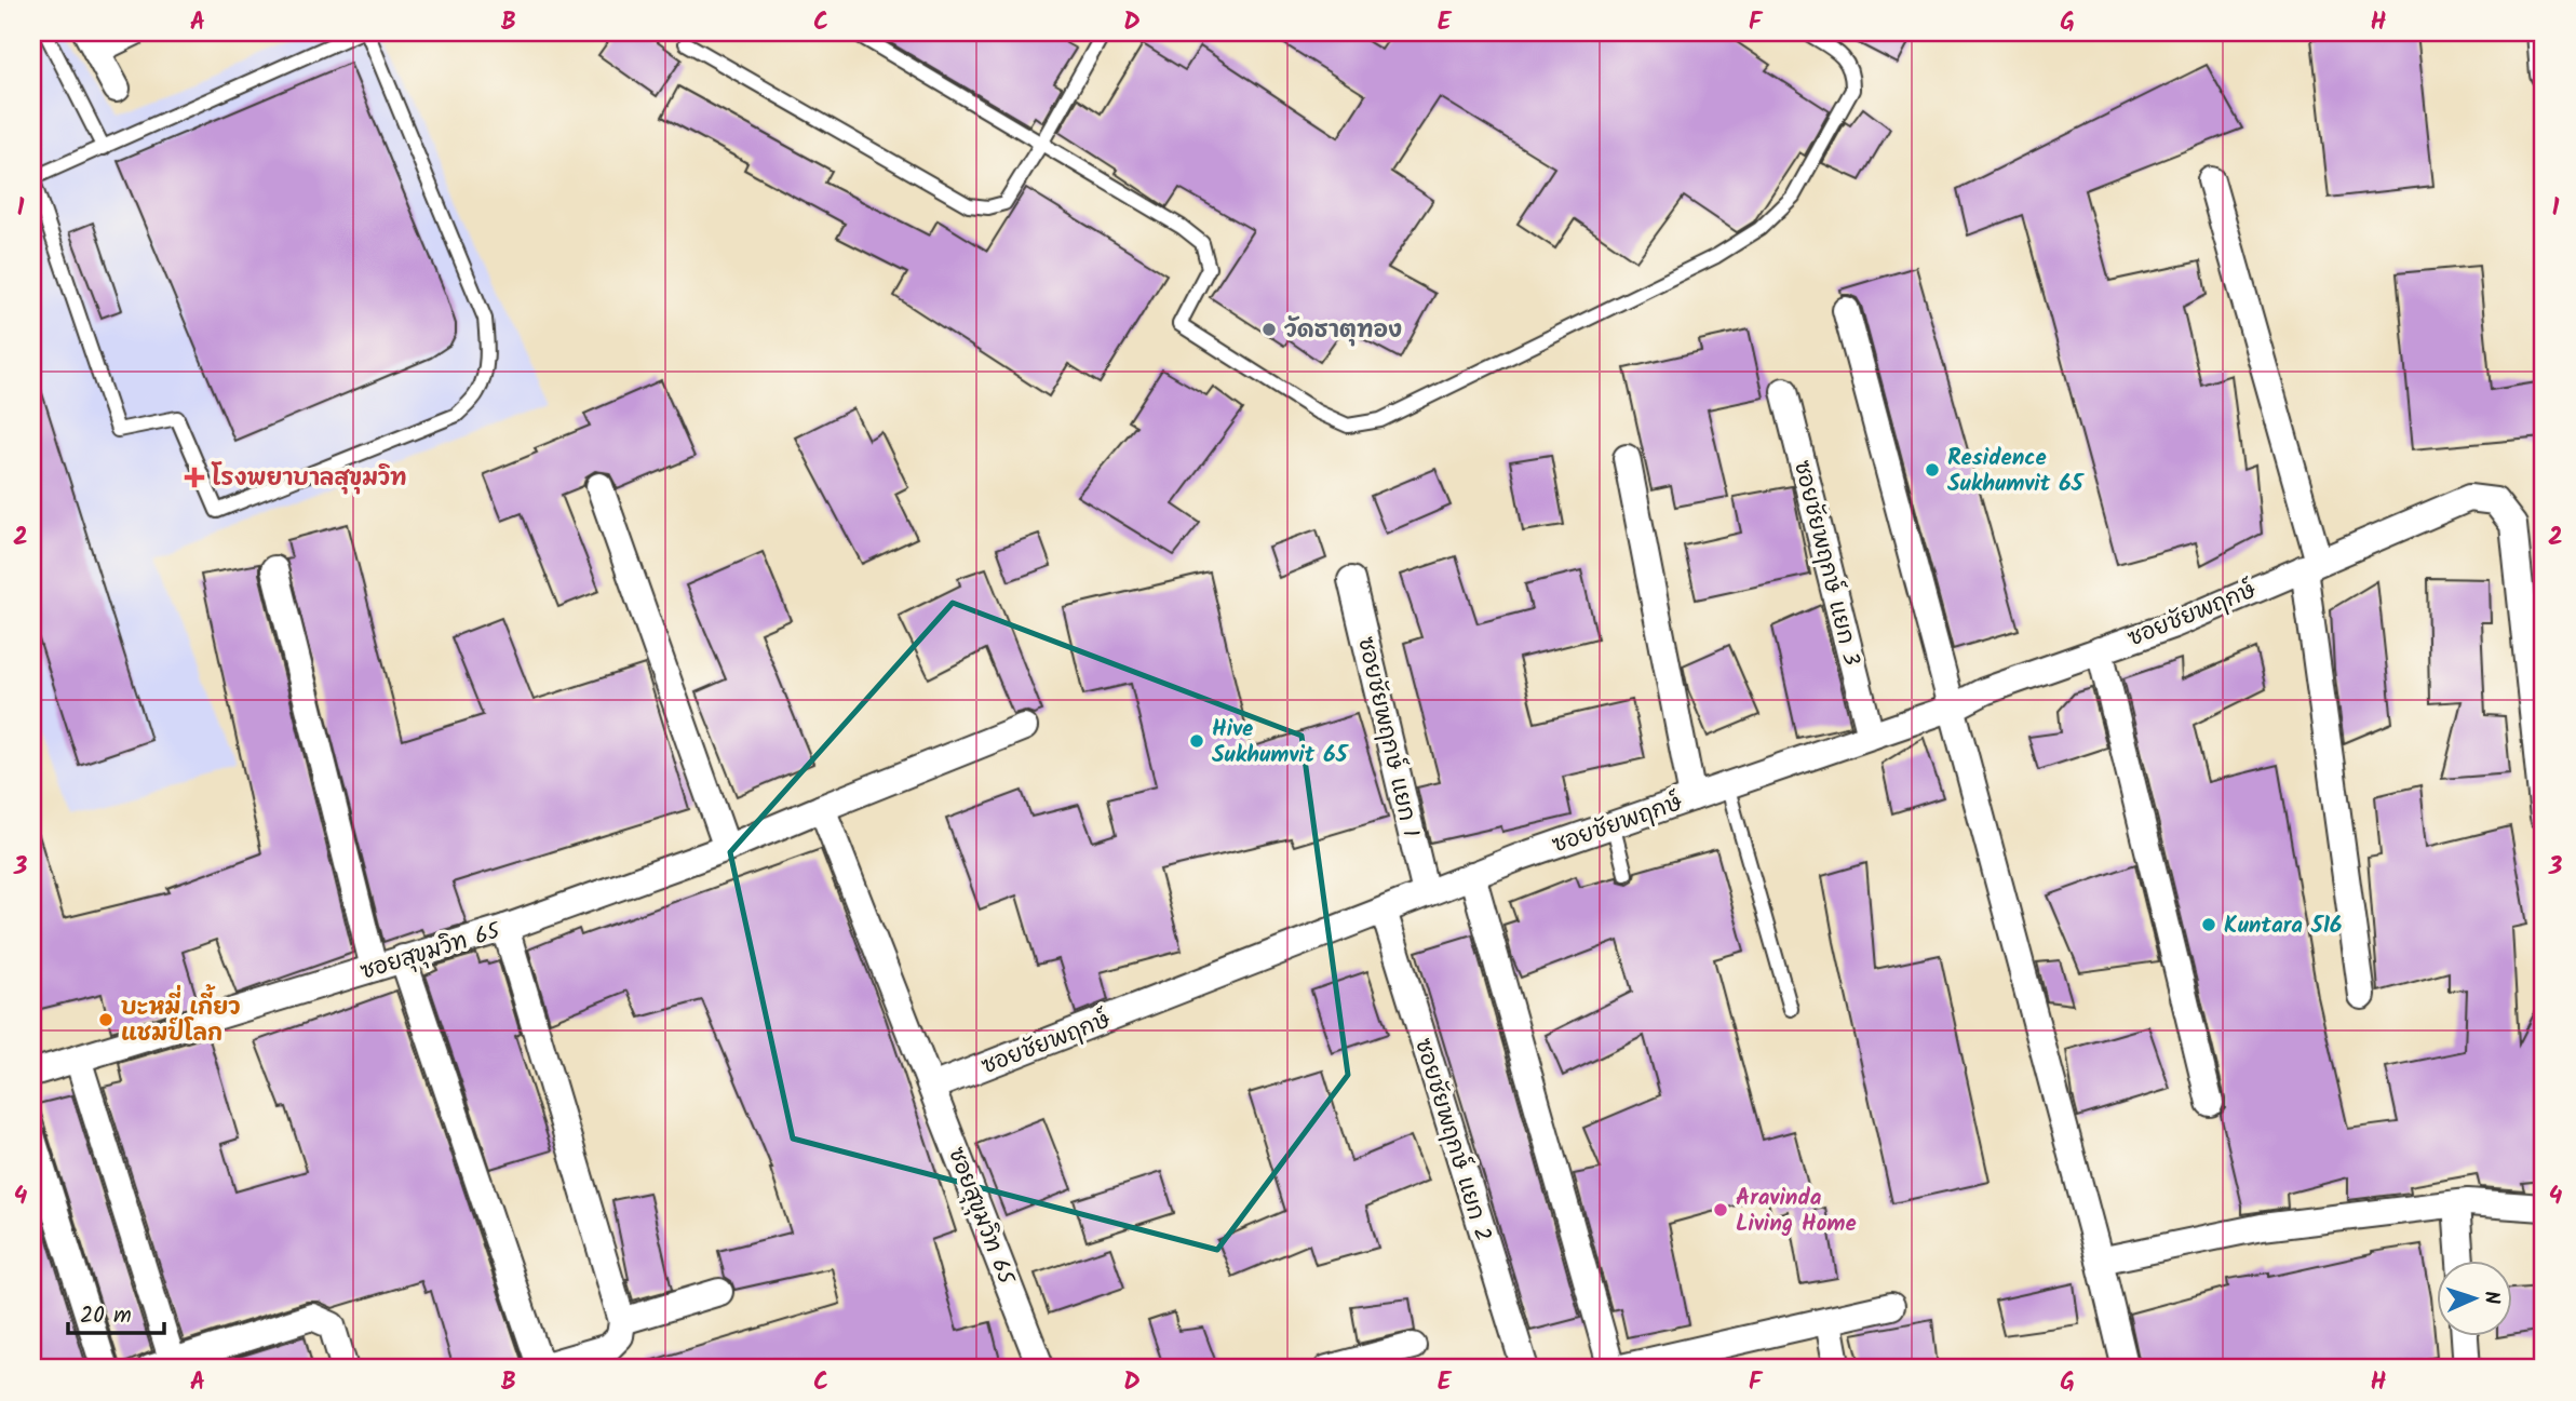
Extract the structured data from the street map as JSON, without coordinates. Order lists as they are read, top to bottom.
{
  "streets": {
    "street": [
      "ซอยชัยพฤกษ์ แยก 3",
      "ซอยชัยพฤกษ์",
      "ซอยชัยพฤกษ์ แยก 1",
      "ซอยสุขุมวิท 65",
      "ซอยชัยพฤกษ์ แยก 2"
    ]
  },
  "crossings": [
    ["ซอยชัยพฤกษ์ แยก 3", "ซอยชัยพฤกษ์"],
    ["ซอยชัยพฤกษ์", "ซอยชัยพฤกษ์ แยก 1"],
    ["ซอยชัยพฤกษ์", "ซอยสุขุมวิท 65"],
    ["ซอยชัยพฤกษ์", "ซอยชัยพฤกษ์ แยก 2"]
  ],
  "places": {
    "other": [
      "วัดธาตุทอง",
      "Residence Sukhumvit 65",
      "Hive Sukhumvit 65",
      "Kuntara 516",
      "บะหมี่ เกี้ยว แชมป์โลก",
      "Aravinda Living Home"
    ],
    "health": ["โรงพยาบาลสุขุมวิท"]
  },
  "scale_bar": "20 m",
  "north": "right",
  "grid": {
    "columns": [
      "A",
      "B",
      "C",
      "D",
      "E",
      "F",
      "G",
      "H"
    ],
    "rows": [
      "1",
      "2",
      "3",
      "4"
    ]
  }
}
